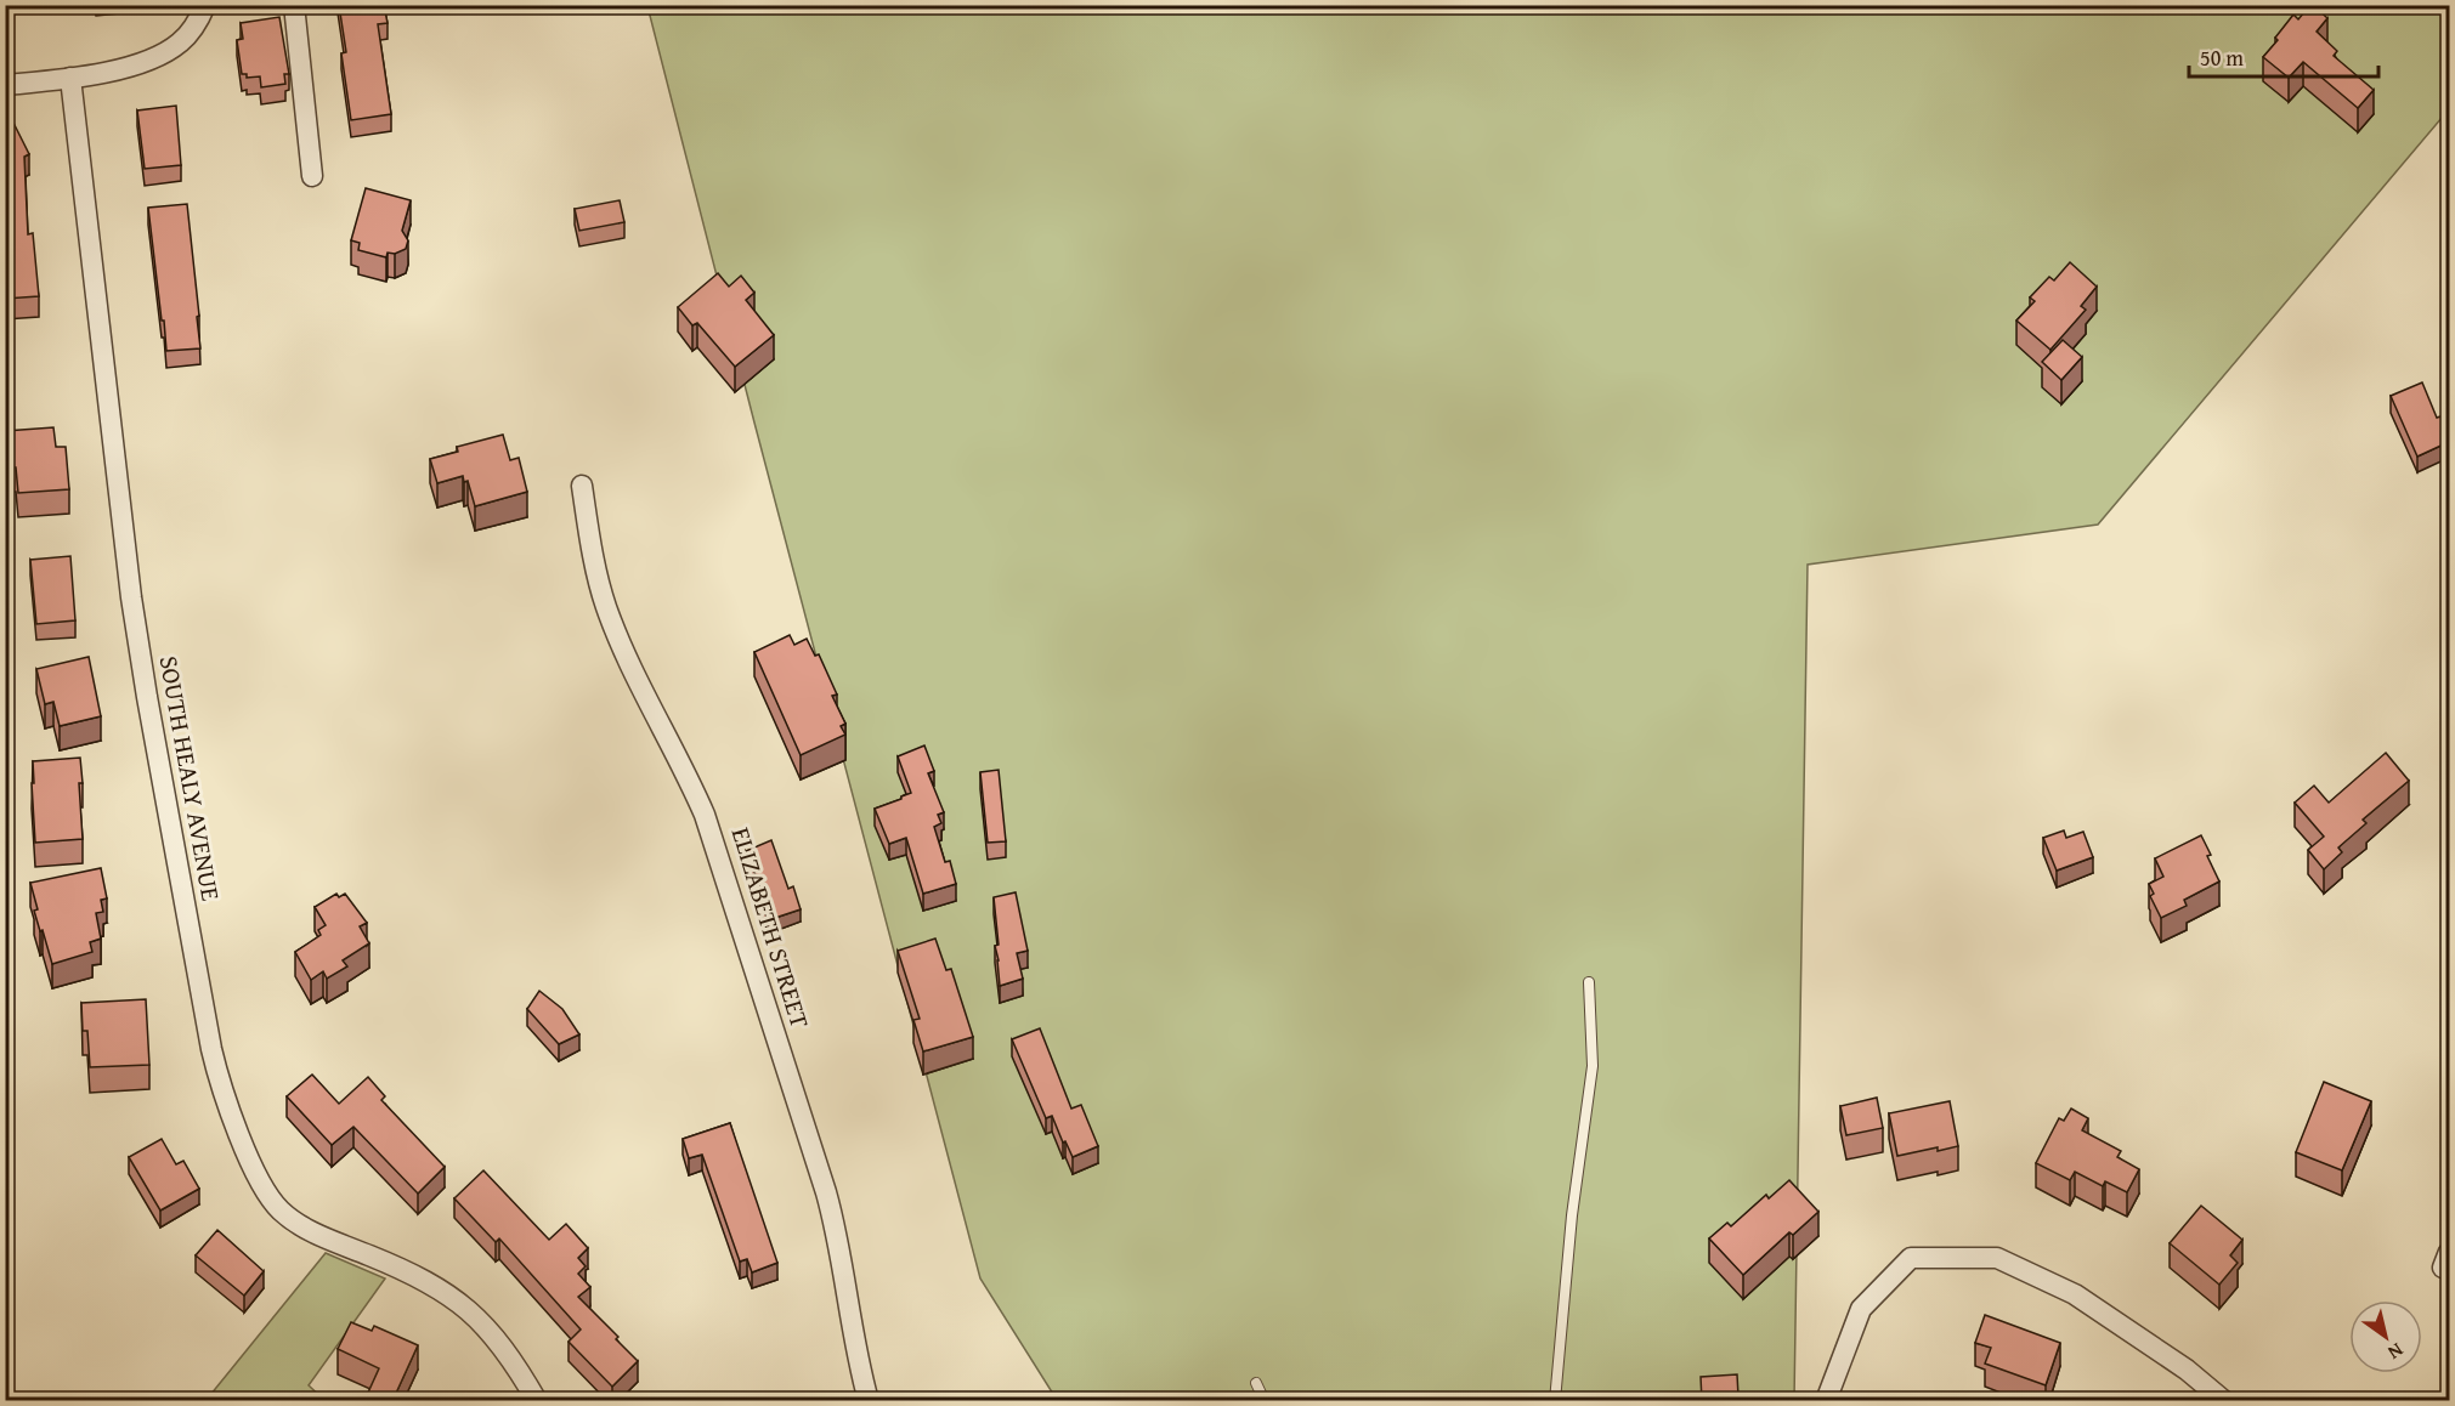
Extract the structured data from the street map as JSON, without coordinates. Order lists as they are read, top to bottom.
{
  "streets": {
    "street": ["SOUTH HEALY AVENUE", "ELIZABETH STREET"]
  },
  "scale_bar": "50 m",
  "north": "bottom right"
}
